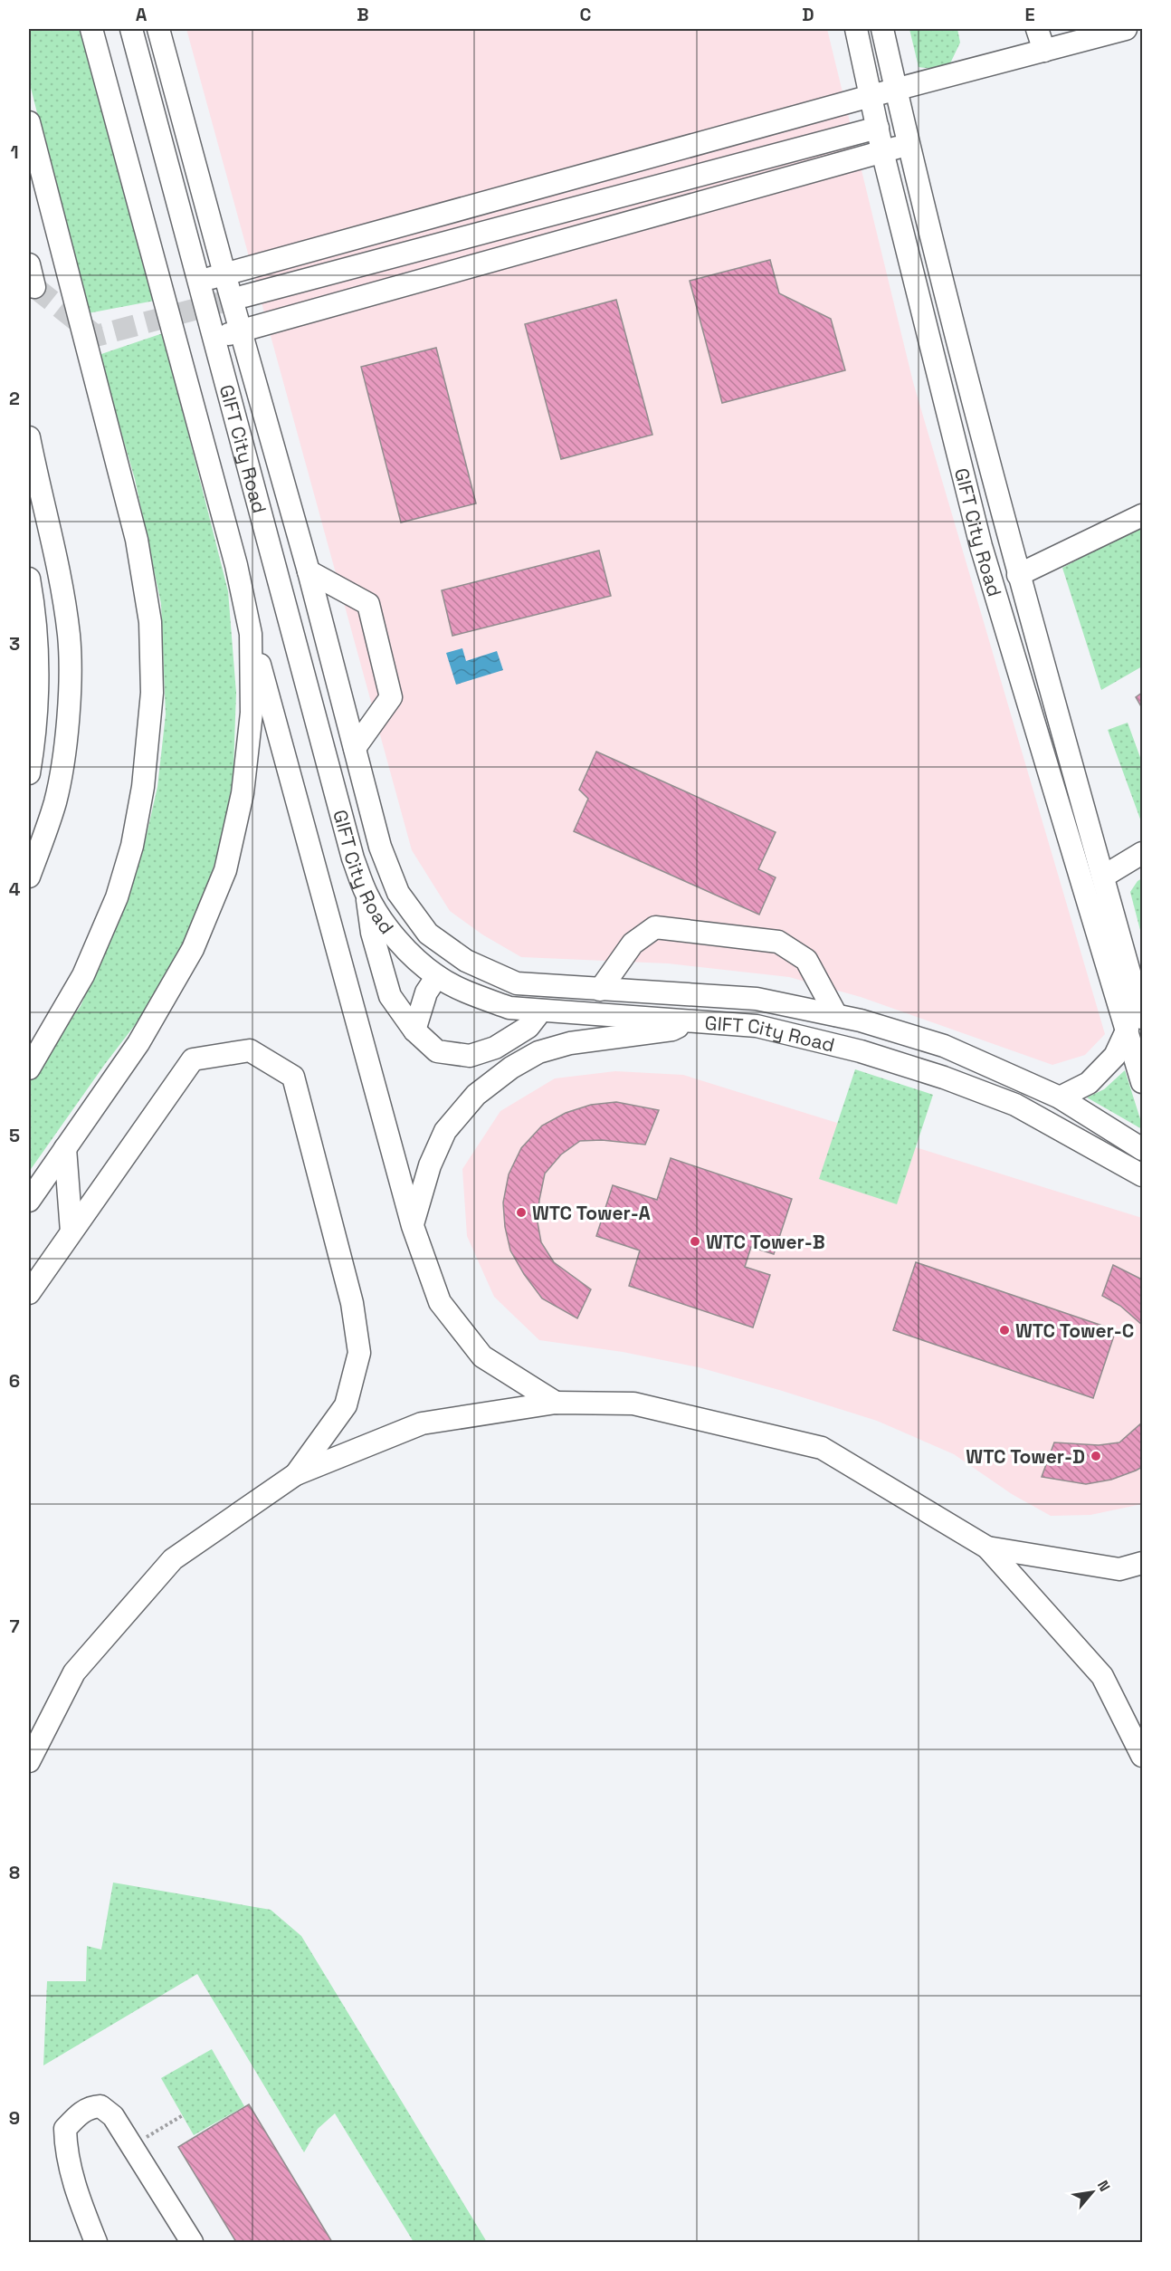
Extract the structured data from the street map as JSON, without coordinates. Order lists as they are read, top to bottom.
{
  "streets": {
    "street": ["GIFT City Road"]
  },
  "places": [
    "WTC Tower-A",
    "WTC Tower-B",
    "WTC Tower-C",
    "WTC Tower-D"
  ],
  "north": "top right",
  "grid": {
    "columns": [
      "A",
      "B",
      "C",
      "D",
      "E"
    ],
    "rows": [
      "1",
      "2",
      "3",
      "4",
      "5",
      "6",
      "7",
      "8",
      "9"
    ]
  }
}
